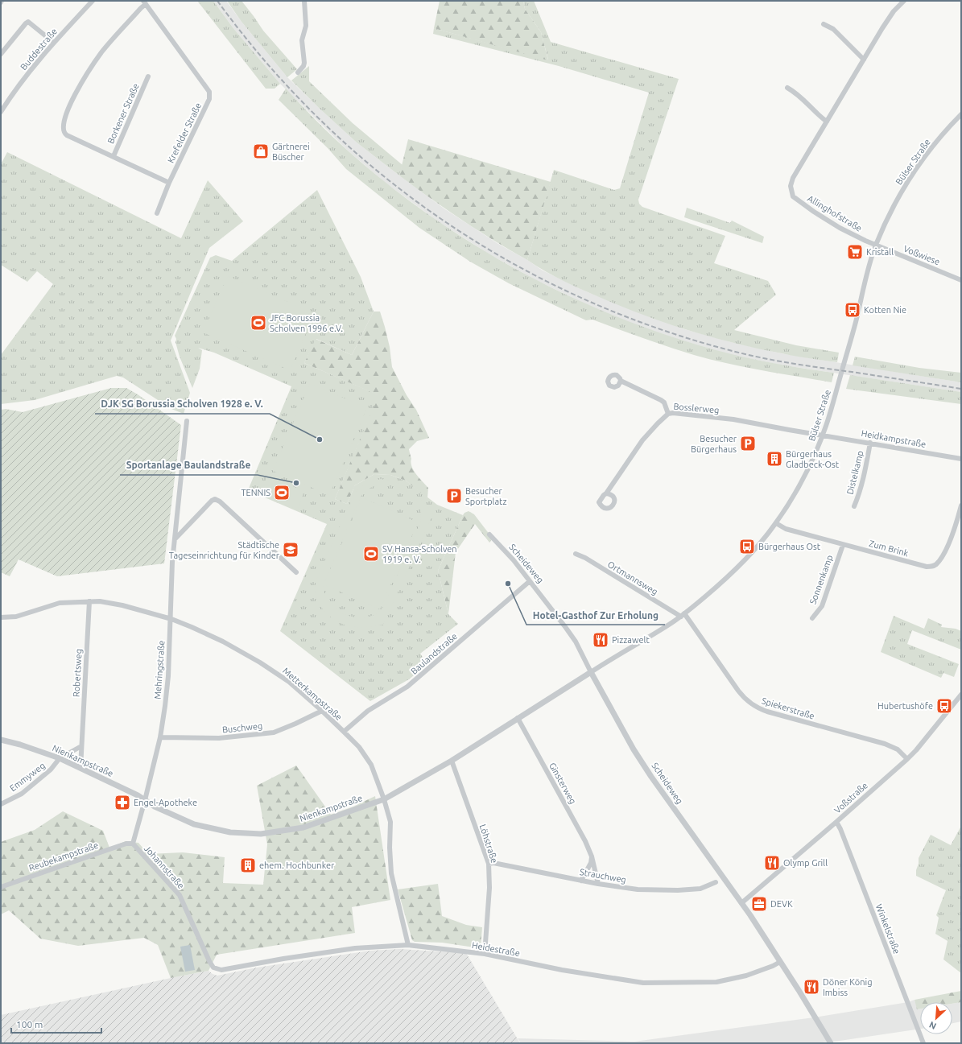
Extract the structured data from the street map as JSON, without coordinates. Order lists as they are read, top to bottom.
{
  "streets": {
    "street": [
      "Buddestraße",
      "Borkener Straße",
      "Krefelder Straße",
      "Bülser Straße",
      "Allinghofstraße",
      "Voßwiese",
      "Bosslerweg",
      "Heidkampstraße",
      "Distelkamp",
      "Zum Brink",
      "Scheideweg",
      "Ortmannsweg",
      "Sonnenkamp",
      "Baulandstraße",
      "Mehringstraße",
      "Robertsweg",
      "Metterkampstraße",
      "Spiekerstraße",
      "Buschweg",
      "Nienkampstraße",
      "Emmyweg",
      "Ginsterweg",
      "Voßstraße",
      "Löhstraße",
      "Reubekampstraße",
      "Johannstraße",
      "Strauchweg",
      "Winkelstraße",
      "Heidestraße"
    ]
  },
  "crossings": [
    ["Borkener Straße", "Krefelder Straße"],
    ["Bülser Straße", "Allinghofstraße"],
    ["Bülser Straße", "Voßwiese"],
    ["Bülser Straße", "Bosslerweg"],
    ["Bülser Straße", "Heidkampstraße"],
    ["Bülser Straße", "Zum Brink"],
    ["Bülser Straße", "Scheideweg"],
    ["Bülser Straße", "Ortmannsweg"],
    ["Bülser Straße", "Spiekerstraße"],
    ["Bülser Straße", "Nienkampstraße"],
    ["Allinghofstraße", "Voßwiese"],
    ["Bosslerweg", "Heidkampstraße"],
    ["Heidkampstraße", "Distelkamp"],
    ["Zum Brink", "Sonnenkamp"],
    ["Scheideweg", "Baulandstraße"],
    ["Scheideweg", "Nienkampstraße"],
    ["Scheideweg", "Voßstraße"],
    ["Scheideweg", "Heidestraße"],
    ["Ortmannsweg", "Spiekerstraße"],
    ["Baulandstraße", "Metterkampstraße"],
    ["Mehringstraße", "Metterkampstraße"],
    ["Mehringstraße", "Buschweg"],
    ["Mehringstraße", "Nienkampstraße"],
    ["Mehringstraße", "Johannstraße"],
    ["Robertsweg", "Metterkampstraße"],
    ["Robertsweg", "Nienkampstraße"],
    ["Metterkampstraße", "Buschweg"],
    ["Metterkampstraße", "Nienkampstraße"],
    ["Metterkampstraße", "Heidestraße"],
    ["Spiekerstraße", "Voßstraße"],
    ["Nienkampstraße", "Emmyweg"],
    ["Nienkampstraße", "Ginsterweg"],
    ["Nienkampstraße", "Löhstraße"],
    ["Nienkampstraße", "Johannstraße"],
    ["Ginsterweg", "Strauchweg"],
    ["Voßstraße", "Winkelstraße"],
    ["Löhstraße", "Strauchweg"],
    ["Löhstraße", "Heidestraße"],
    ["Reubekampstraße", "Johannstraße"],
    ["Johannstraße", "Heidestraße"]
  ],
  "places": {
    "shop": ["Gärtnerei Büscher"],
    "supermarket": ["Kristall"],
    "bus stop": ["Kotten Nie", "Bürgerhaus Ost", "Hubertushöfe"],
    "sports": ["JFC Borussia Scholven 1996 e.V.", "TENNIS", "SV Hansa-Scholven 1919 e. V."],
    "other": ["DJK SG Borussia Scholven 1928 e. V.", "Sportanlage Baulandstraße", "Hotel-Gasthof Zur Erholung"],
    "parking": ["Besucher Bürgerhaus", "Besucher Sportplatz"],
    "building": ["Bürgerhaus Gladbeck-Ost", "ehem. Hochbunker"],
    "school or university": ["Städtische Tageseinrichtung für Kinder"],
    "restaurant": ["Pizzawelt", "Olymp Grill", "Döner König Imbiss"],
    "pharmacy": ["Engel-Apotheke"],
    "office": ["DEVK"]
  },
  "scale_bar": "100 m",
  "north": "bottom left"
}
